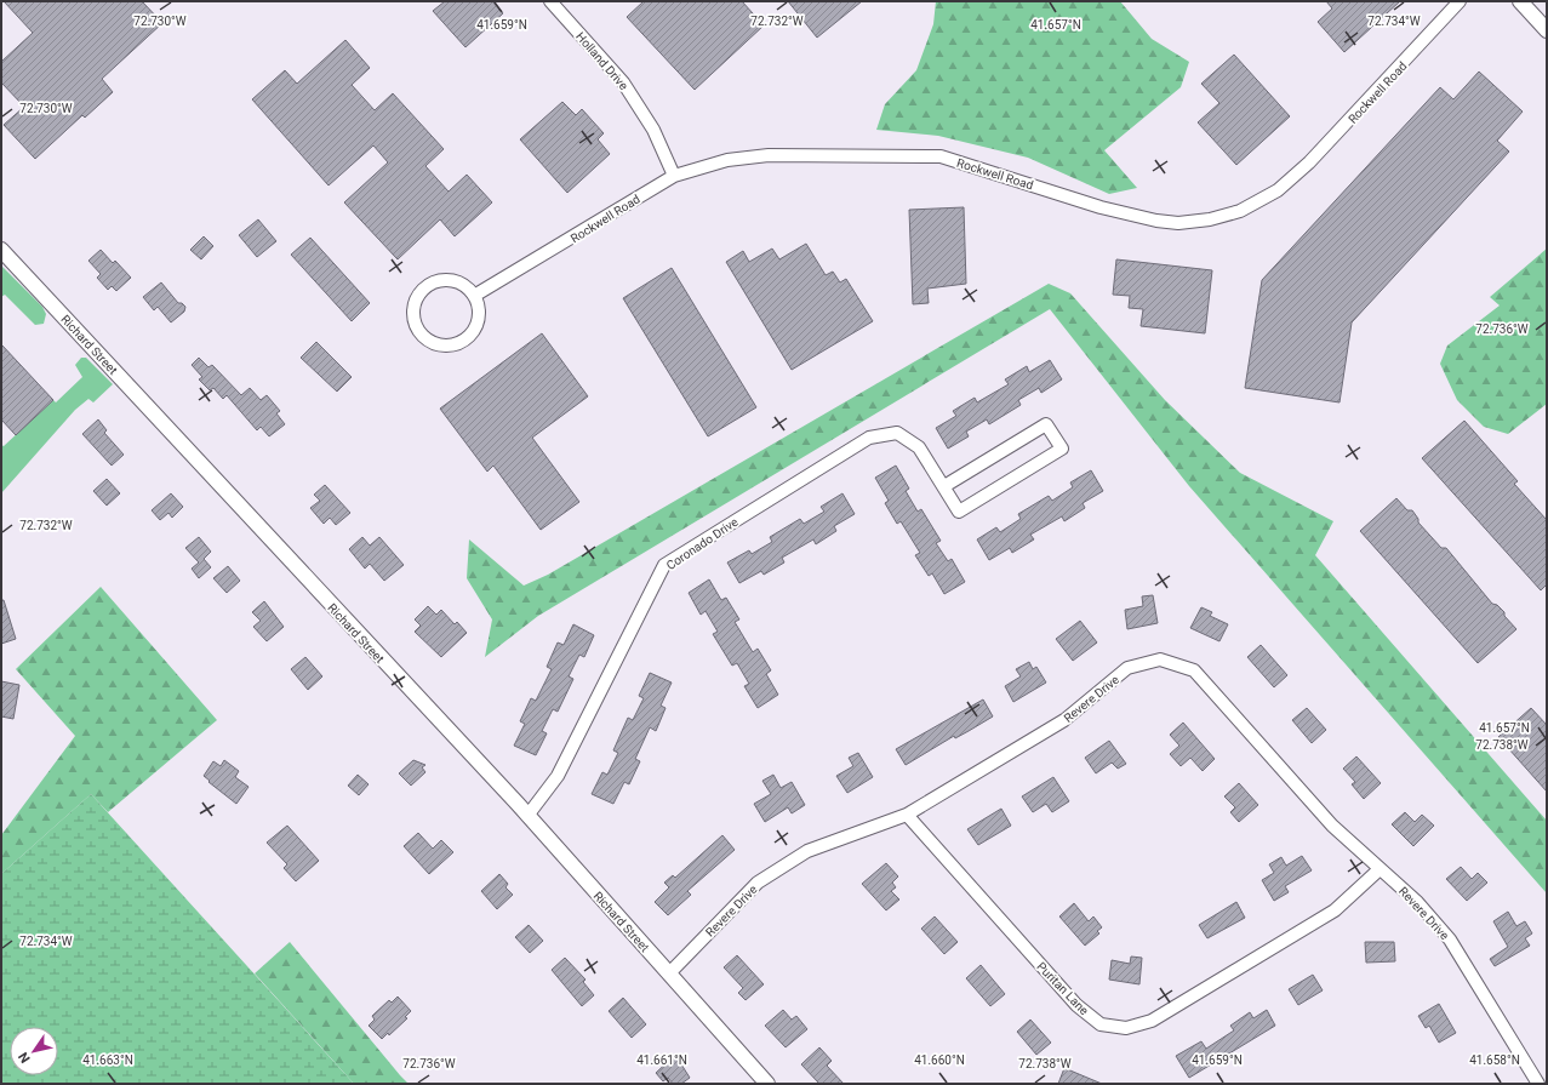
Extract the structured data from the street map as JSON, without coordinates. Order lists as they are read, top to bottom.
{
  "streets": {
    "street": [
      "Holland Drive",
      "Rockwell Road",
      "Richard Street",
      "Coronado Drive",
      "Revere Drive",
      "Puritan Lane"
    ]
  },
  "crossings": [
    ["Holland Drive", "Rockwell Road"],
    ["Richard Street", "Coronado Drive"],
    ["Richard Street", "Revere Drive"],
    ["Revere Drive", "Puritan Lane"]
  ],
  "north": "bottom left",
  "coordinates": [
    "72.730°W",
    "72.732°W",
    "72.734°W",
    "41.659°N",
    "41.657°N",
    "72.736°W",
    "72.738°W",
    "41.663°N",
    "41.661°N",
    "41.660°N",
    "41.658°N"
  ]
}
